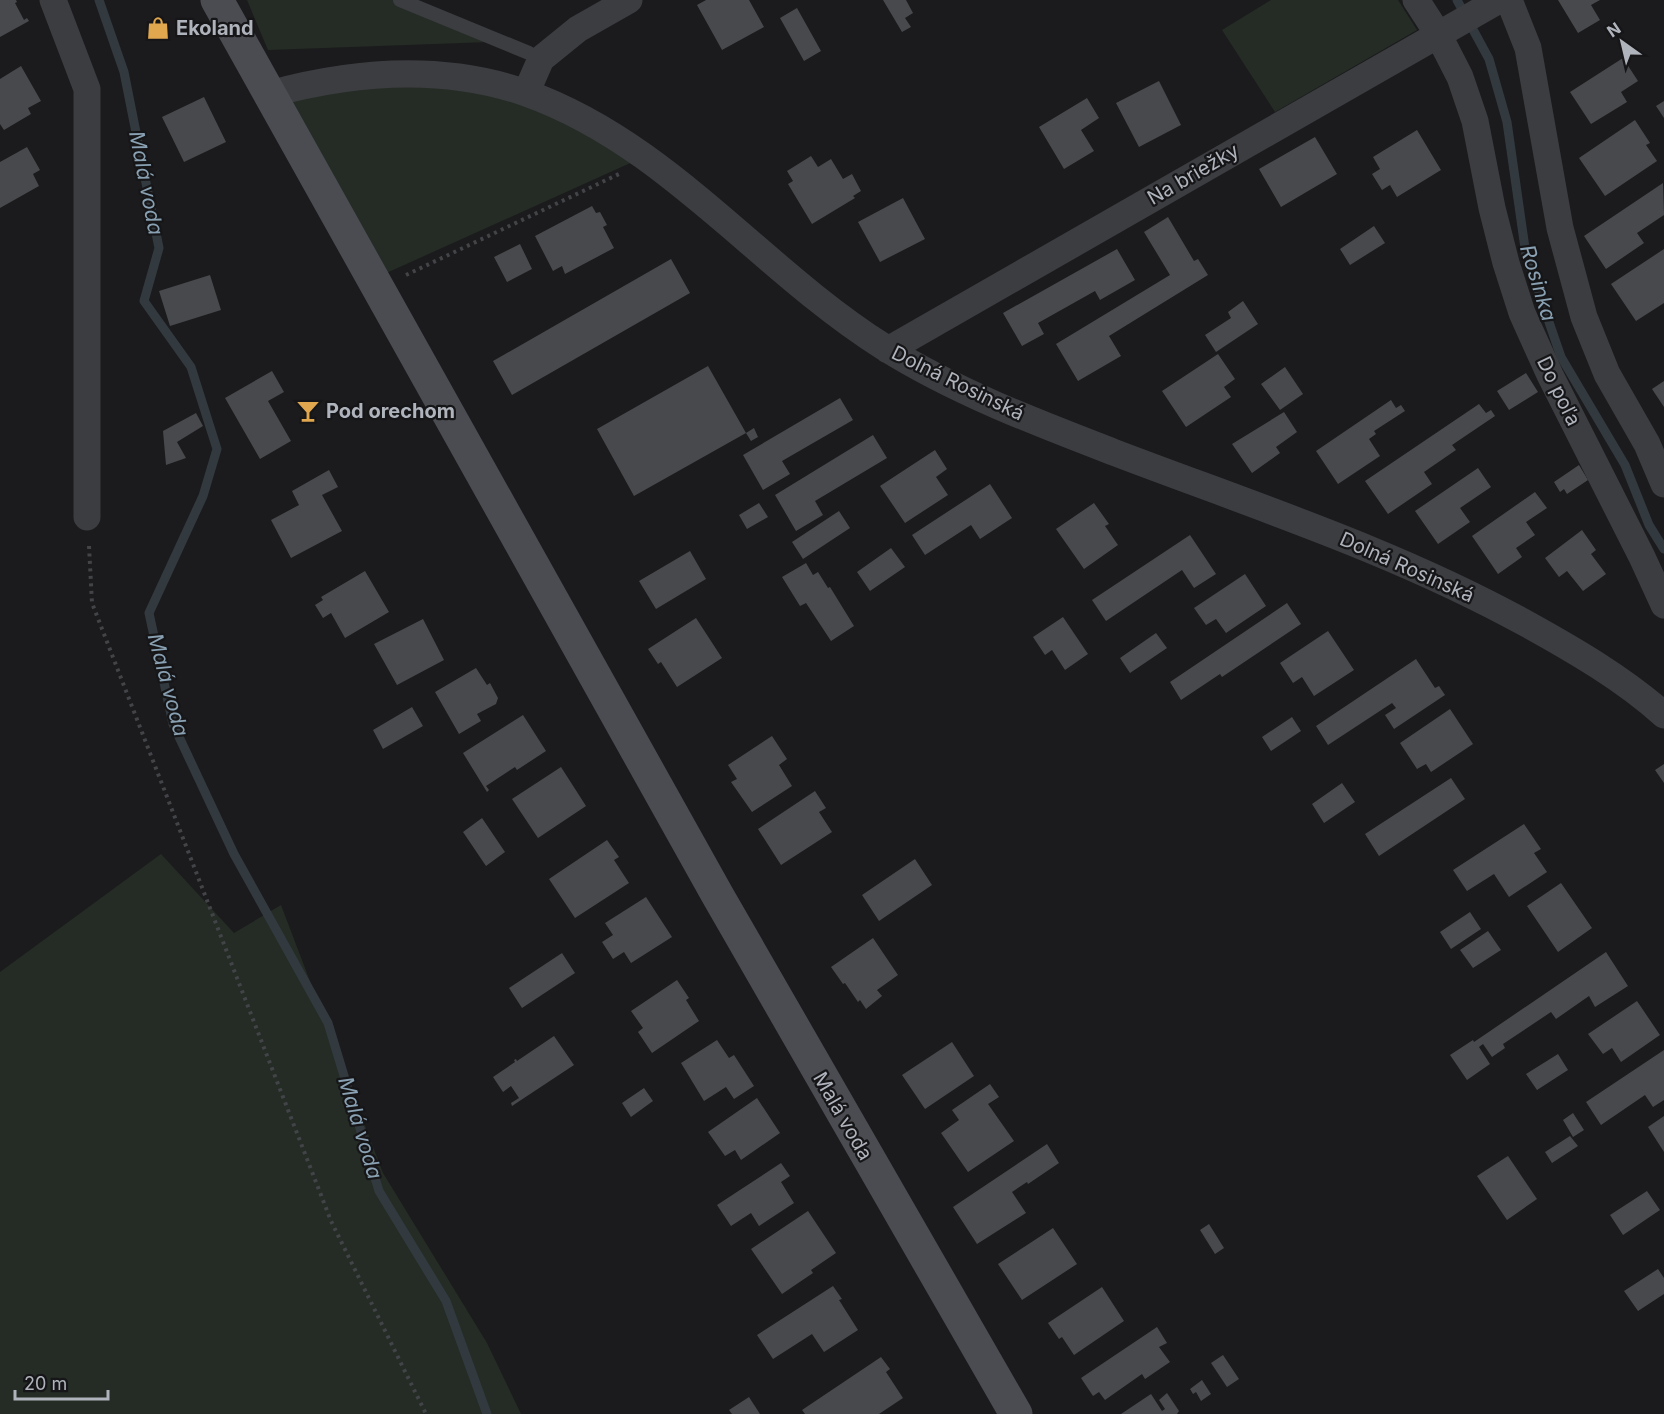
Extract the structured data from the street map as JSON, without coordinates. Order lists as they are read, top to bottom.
{
  "streets": {
    "street": [
      "Na briežky",
      "Dolná Rosinská",
      "Do poľa",
      "Malá voda"
    ]
  },
  "crossings": [
    ["Na briežky", "Dolná Rosinská"],
    ["Na briežky", "Do poľa"],
    ["Dolná Rosinská", "Malá voda"]
  ],
  "water": ["Malá voda", "Rosinka"],
  "places": {
    "shop": ["Ekoland"],
    "bar": ["Pod orechom"]
  },
  "scale_bar": "20 m",
  "north": "top left"
}
